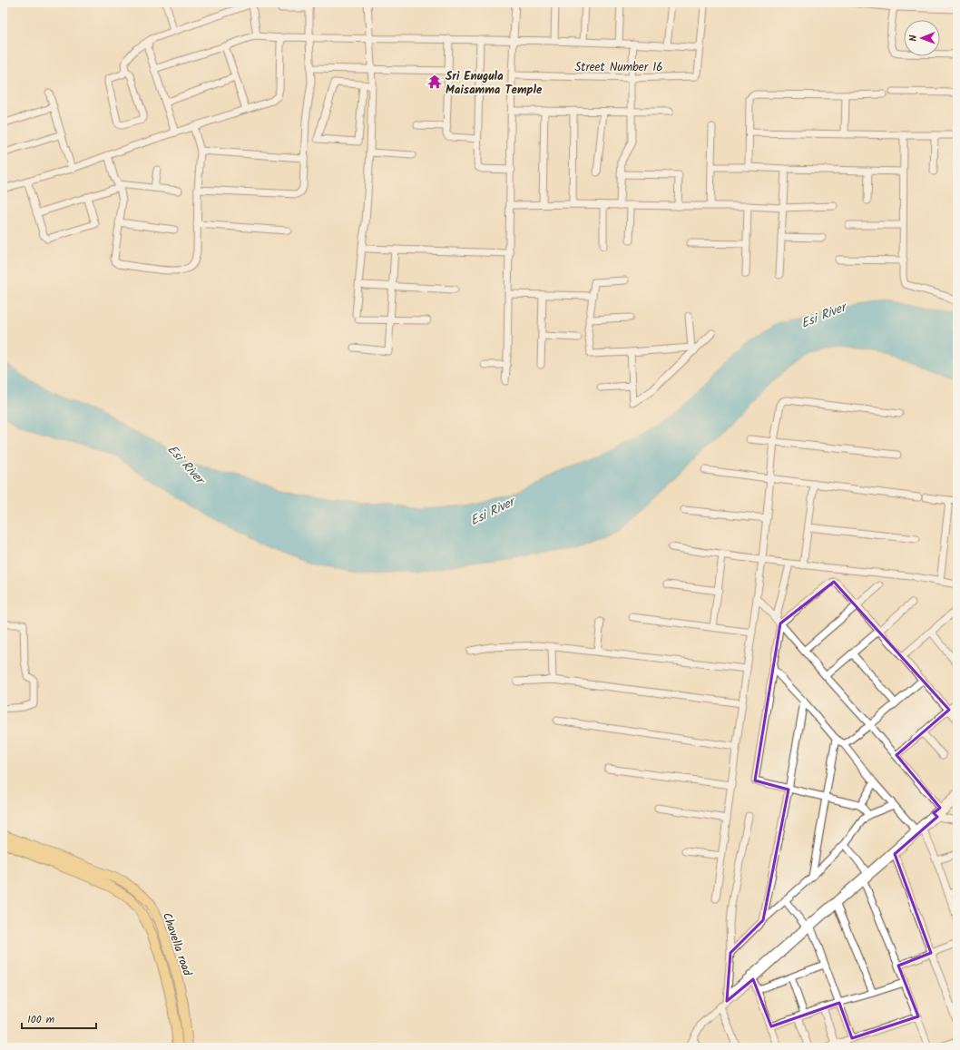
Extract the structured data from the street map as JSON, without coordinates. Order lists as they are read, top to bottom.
{
  "streets": {
    "highway": ["Chavella road"],
    "street": ["Street Number 16"]
  },
  "water": ["Esi River"],
  "places": {
    "temple": ["Sri Enugula Maisamma Temple"]
  },
  "scale_bar": "100 m",
  "north": "left"
}
